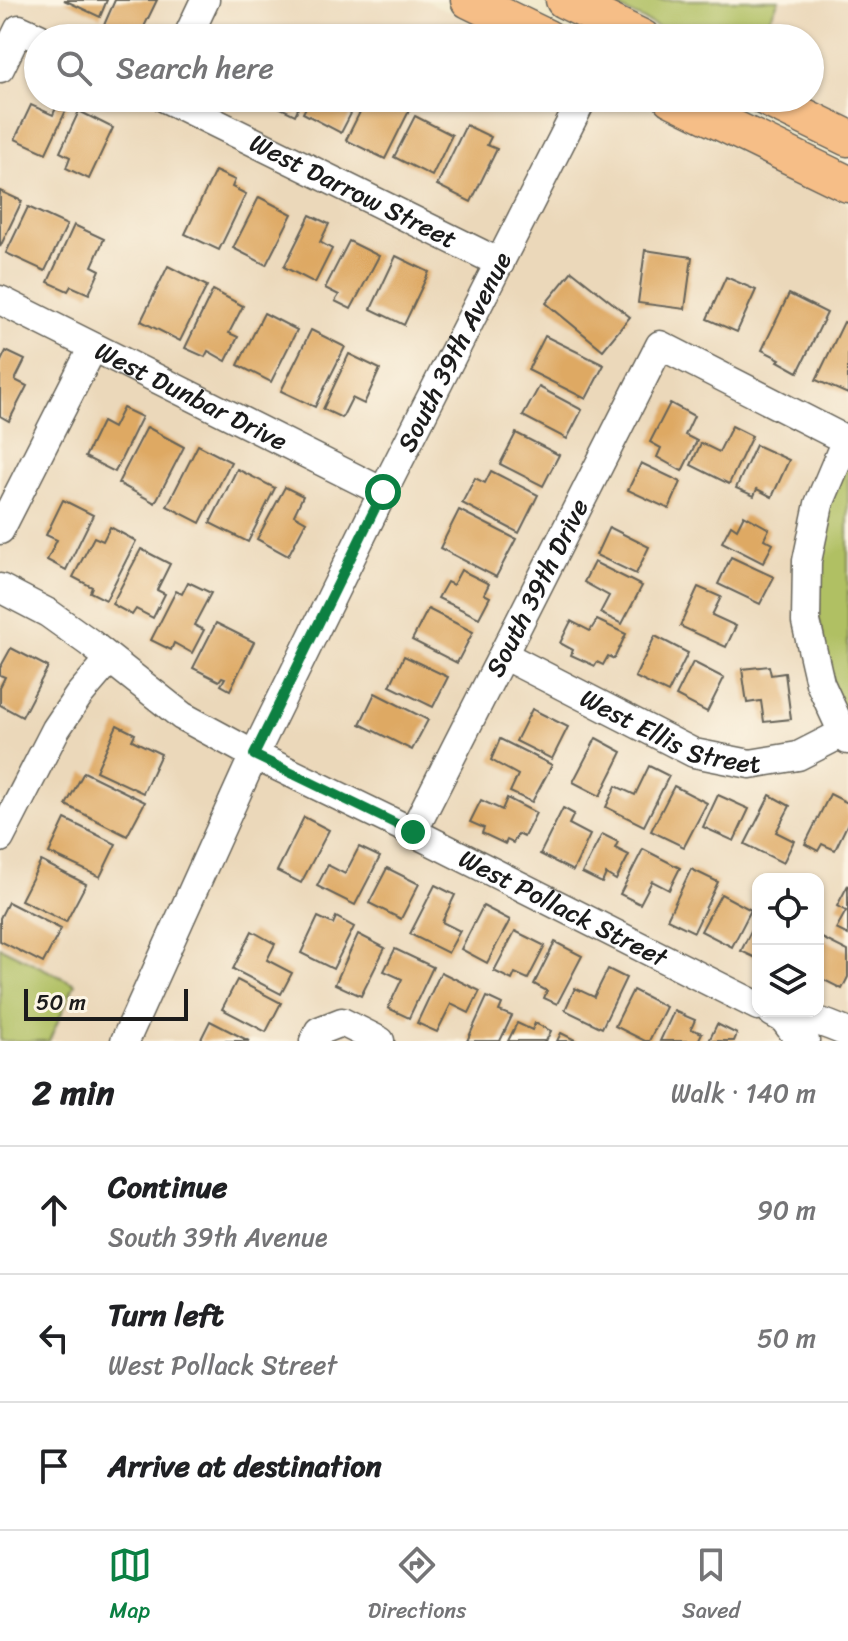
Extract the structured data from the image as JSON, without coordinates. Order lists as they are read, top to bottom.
{
  "streets": {
    "street": [
      "West Darrow Street",
      "South 39th Avenue",
      "West Dunbar Drive",
      "South 39th Drive",
      "West Ellis Street",
      "West Pollack Street"
    ]
  },
  "crossings": [
    ["West Darrow Street", "South 39th Avenue"],
    ["South 39th Avenue", "West Dunbar Drive"],
    ["South 39th Avenue", "West Pollack Street"],
    ["South 39th Drive", "West Ellis Street"],
    ["South 39th Drive", "West Pollack Street"]
  ],
  "scale_bar": "50 m",
  "page": {
    "search": "Search here",
    "scale": "50 m",
    "heading": ["2 min", "Walk · 140 m"],
    "list": [
      ["Continue", "South 39th Avenue", "90 m"],
      ["Turn left", "West Pollack Street", "50 m"],
      "Arrive at destination"
    ],
    "nav": ["Map", "Directions", "Saved"]
  }
}
